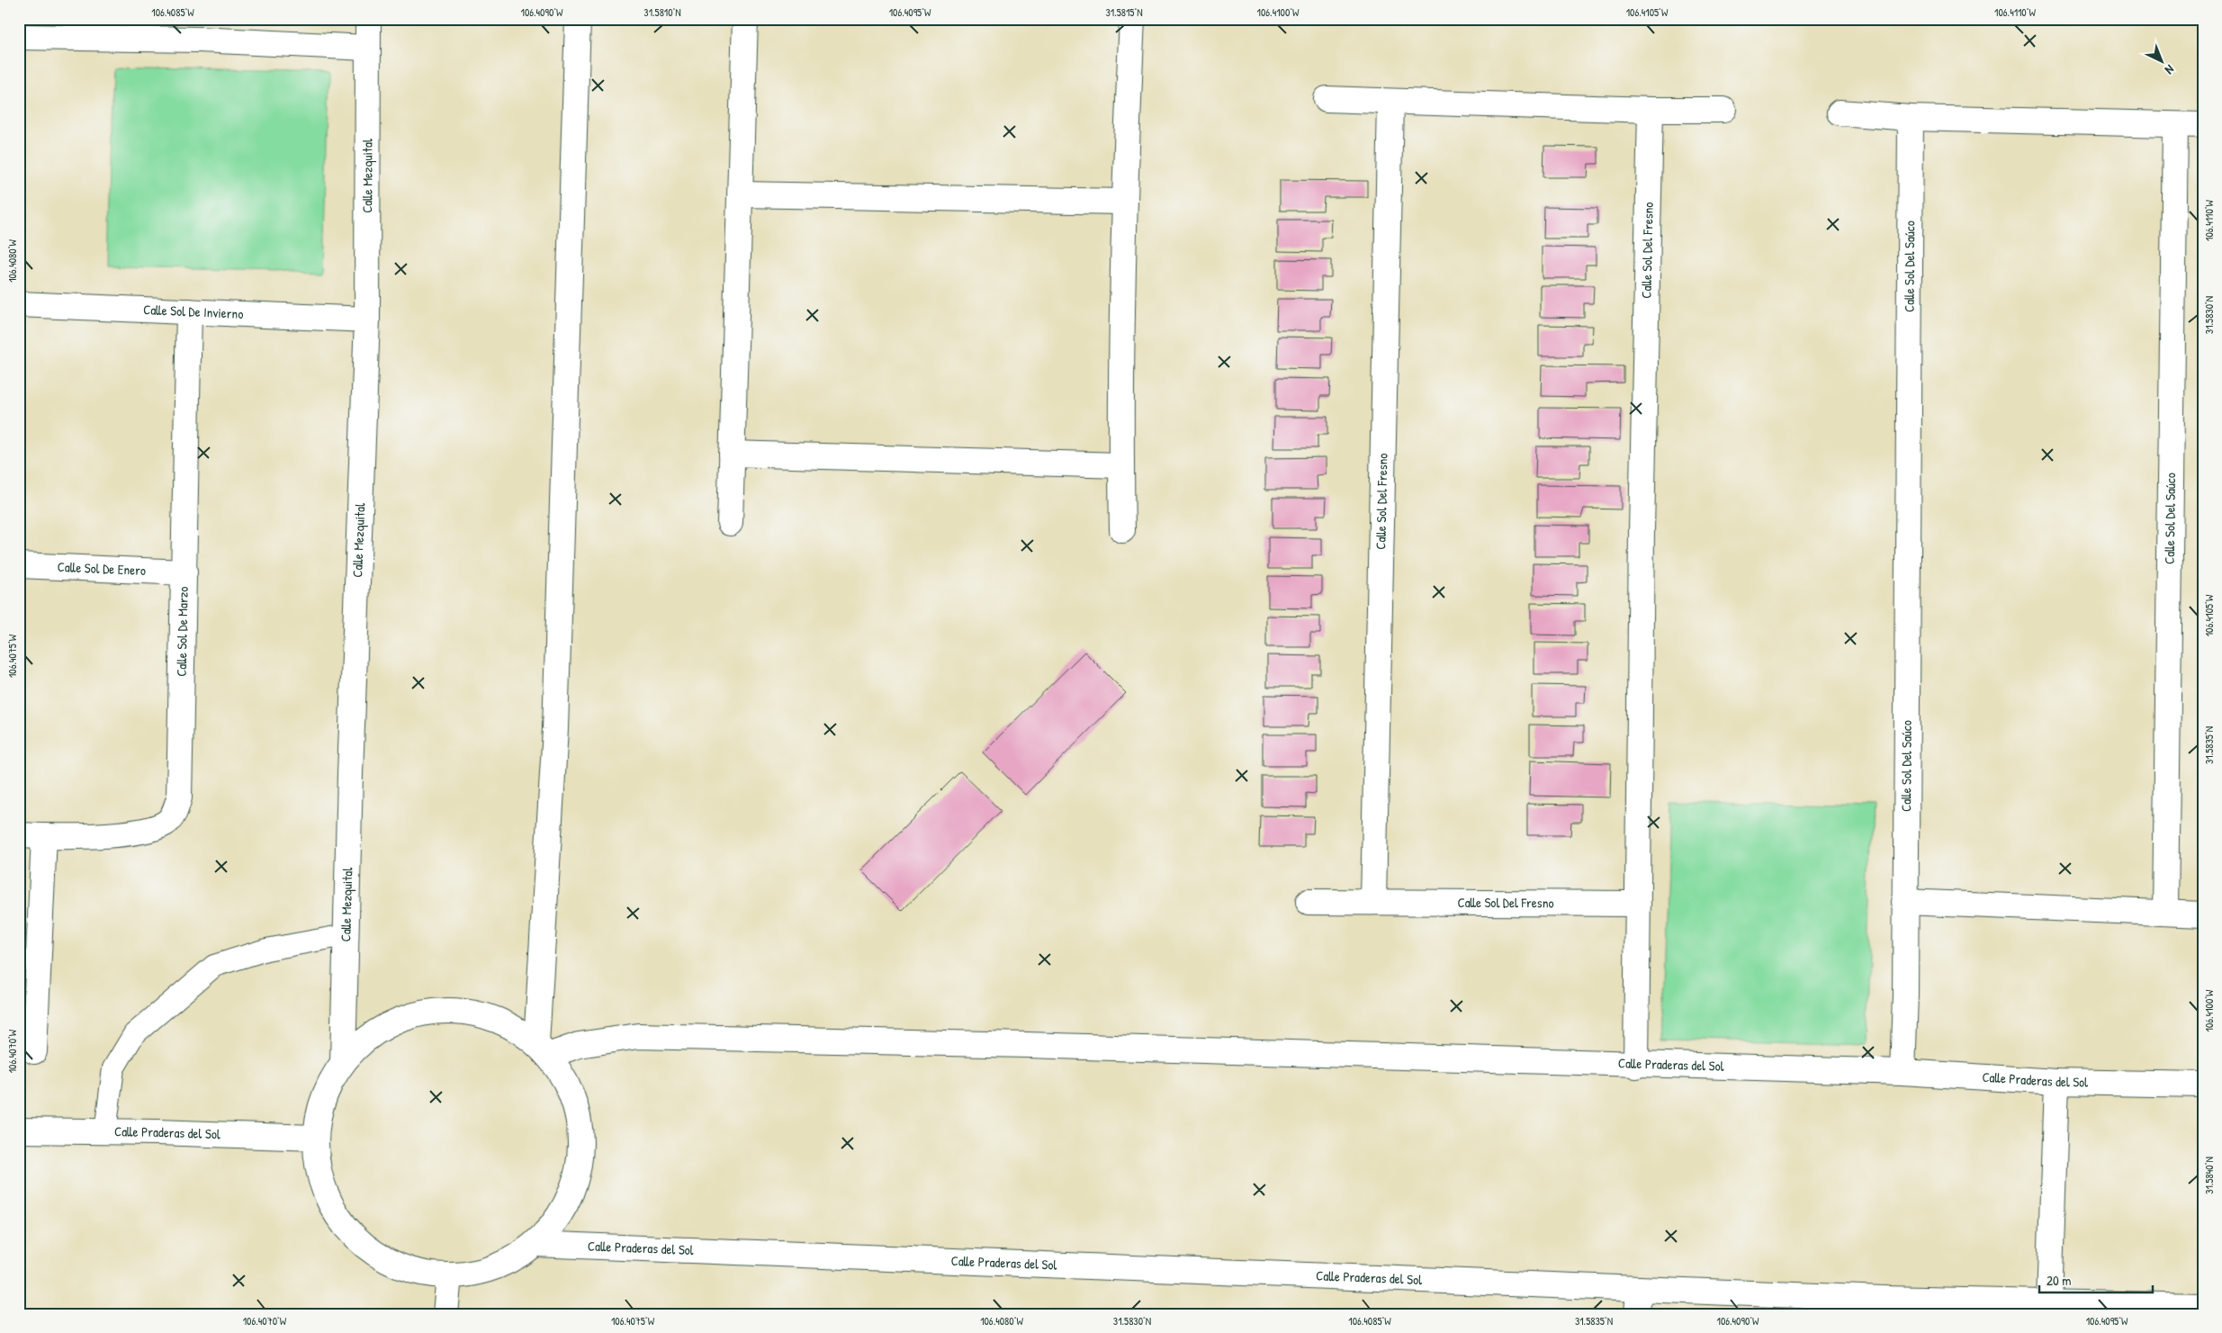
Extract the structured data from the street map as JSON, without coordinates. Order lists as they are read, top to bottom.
{
  "streets": {
    "street": [
      "Calle Mezquital",
      "Calle Sol Del Fresno",
      "Calle Sol Del Saúco",
      "Calle Sol De Invierno",
      "Calle Sol De Enero",
      "Calle Sol De Marzo",
      "Calle Praderas del Sol"
    ]
  },
  "crossings": [
    ["Calle Mezquital", "Calle Sol De Invierno"],
    ["Calle Sol Del Fresno", "Calle Praderas del Sol"],
    ["Calle Sol Del Saúco", "Calle Praderas del Sol"],
    ["Calle Sol De Invierno", "Calle Sol De Marzo"],
    ["Calle Sol De Enero", "Calle Sol De Marzo"]
  ],
  "scale_bar": "20 m",
  "north": "bottom right",
  "coordinates": [
    "106.4085°W",
    "106.4090°W",
    "31.5810°N",
    "106.4095°W",
    "31.5815°N",
    "106.4100°W",
    "106.4105°W",
    "106.4110°W",
    "106.4080°W",
    "31.5830°N",
    "106.4075°W",
    "31.5835°N",
    "106.4070°W",
    "31.5840°N"
  ]
}
